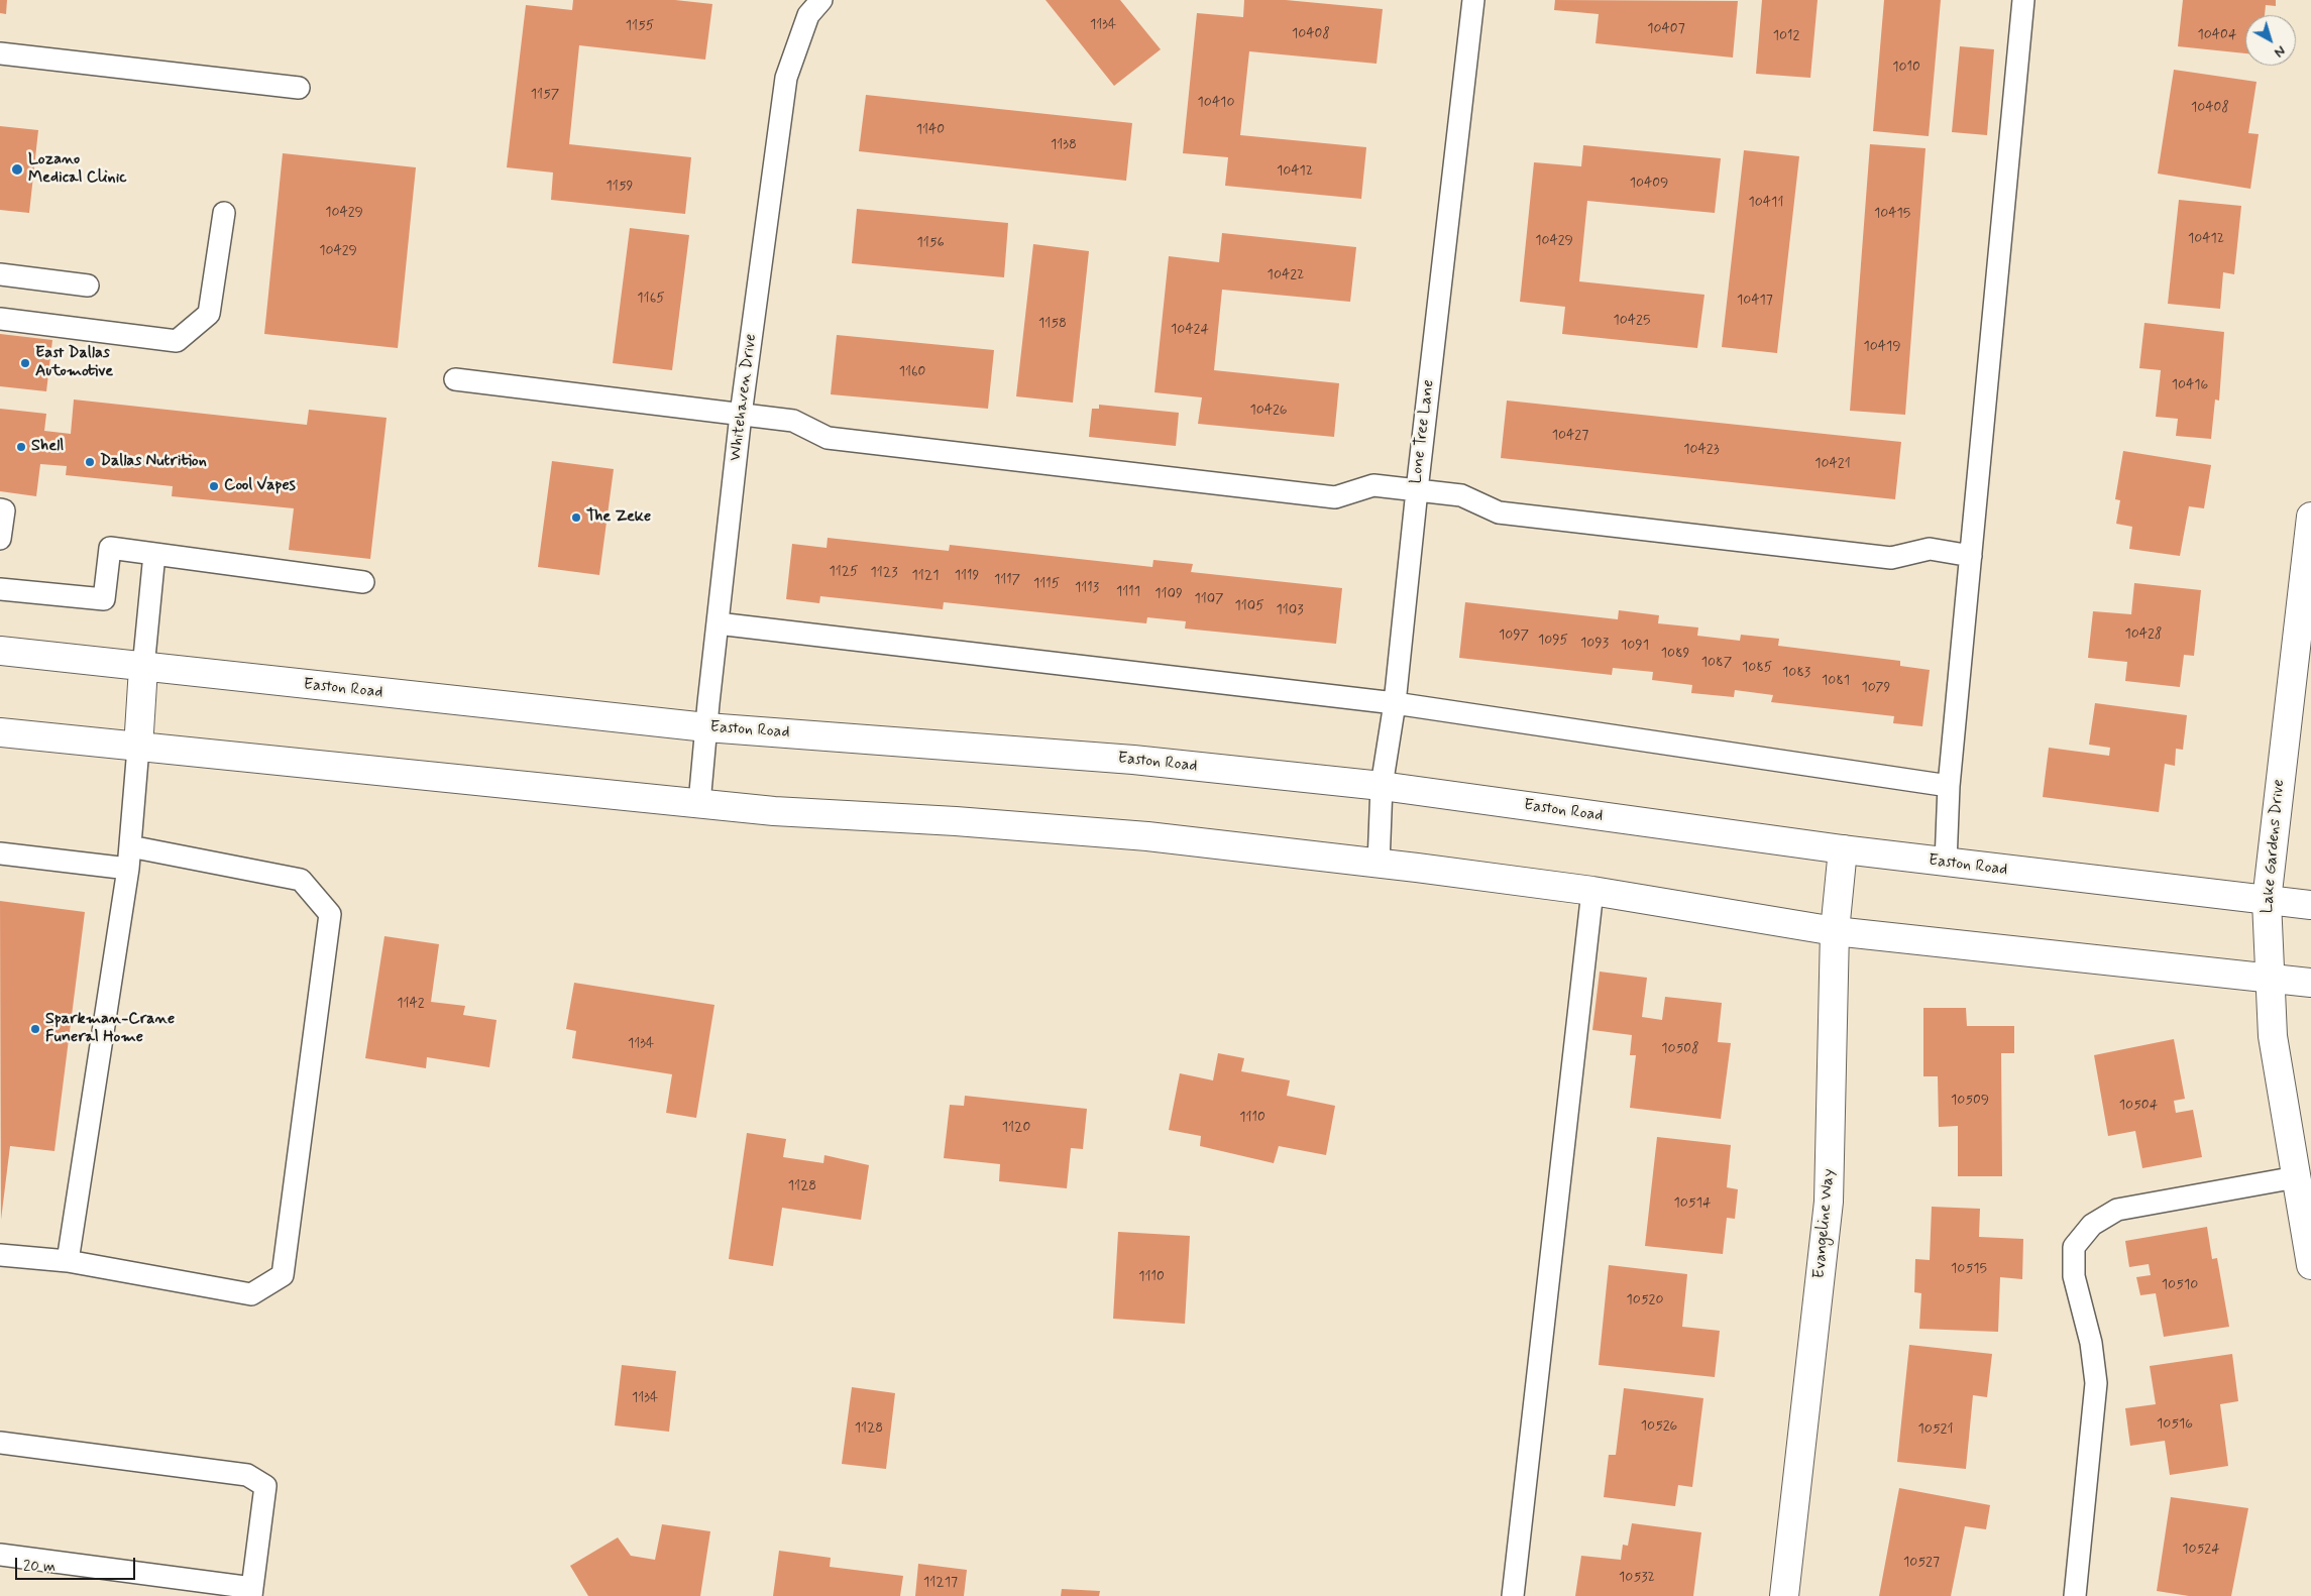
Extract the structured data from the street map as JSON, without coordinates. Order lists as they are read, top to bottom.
{
  "streets": {
    "main road": ["Easton Road", "Lake Gardens Drive", "Evangeline Way"],
    "lane": ["Whitehaven Drive", "Lone Tree Lane"]
  },
  "crossings": [
    ["Whitehaven Drive", "Easton Road"],
    ["Lone Tree Lane", "Easton Road"],
    ["Easton Road", "Lake Gardens Drive"],
    ["Easton Road", "Evangeline Way"]
  ],
  "places": [
    "Lozano Medical Clinic",
    "East Dallas Automotive",
    "Shell",
    "Dallas Nutrition",
    "Cool Vapes",
    "The Zeke",
    "Sparkman-Crane Funeral Home"
  ],
  "house_numbers": [
    "1134",
    "1155",
    "10407",
    "10408",
    "10404",
    "1012",
    "1010",
    "1157",
    "10410",
    "10408",
    "1140",
    "1138",
    "10412",
    "10409",
    "1159",
    "10411",
    "10429",
    "10415",
    "10412",
    "10429",
    "1156",
    "10429",
    "10422",
    "1165",
    "10417",
    "10425",
    "1158",
    "10424",
    "10419",
    "1160",
    "10416",
    "10426",
    "10427",
    "10423",
    "10421",
    "1125",
    "1123",
    "1121",
    "1119",
    "1117",
    "1115",
    "1113",
    "1111",
    "1109",
    "1107",
    "1105",
    "1103",
    "10428",
    "1097",
    "1095",
    "1093",
    "1091",
    "1089",
    "1087",
    "1085",
    "1083",
    "1081",
    "1079",
    "1142",
    "1134",
    "10508",
    "10509",
    "10504",
    "1110",
    "1120",
    "1128",
    "10514",
    "10515",
    "1110",
    "10510",
    "10520",
    "1134",
    "10516",
    "10526",
    "1128",
    "10521",
    "10524",
    "10527",
    "10532",
    "11217"
  ],
  "scale_bar": "20 m",
  "north": "bottom right"
}
